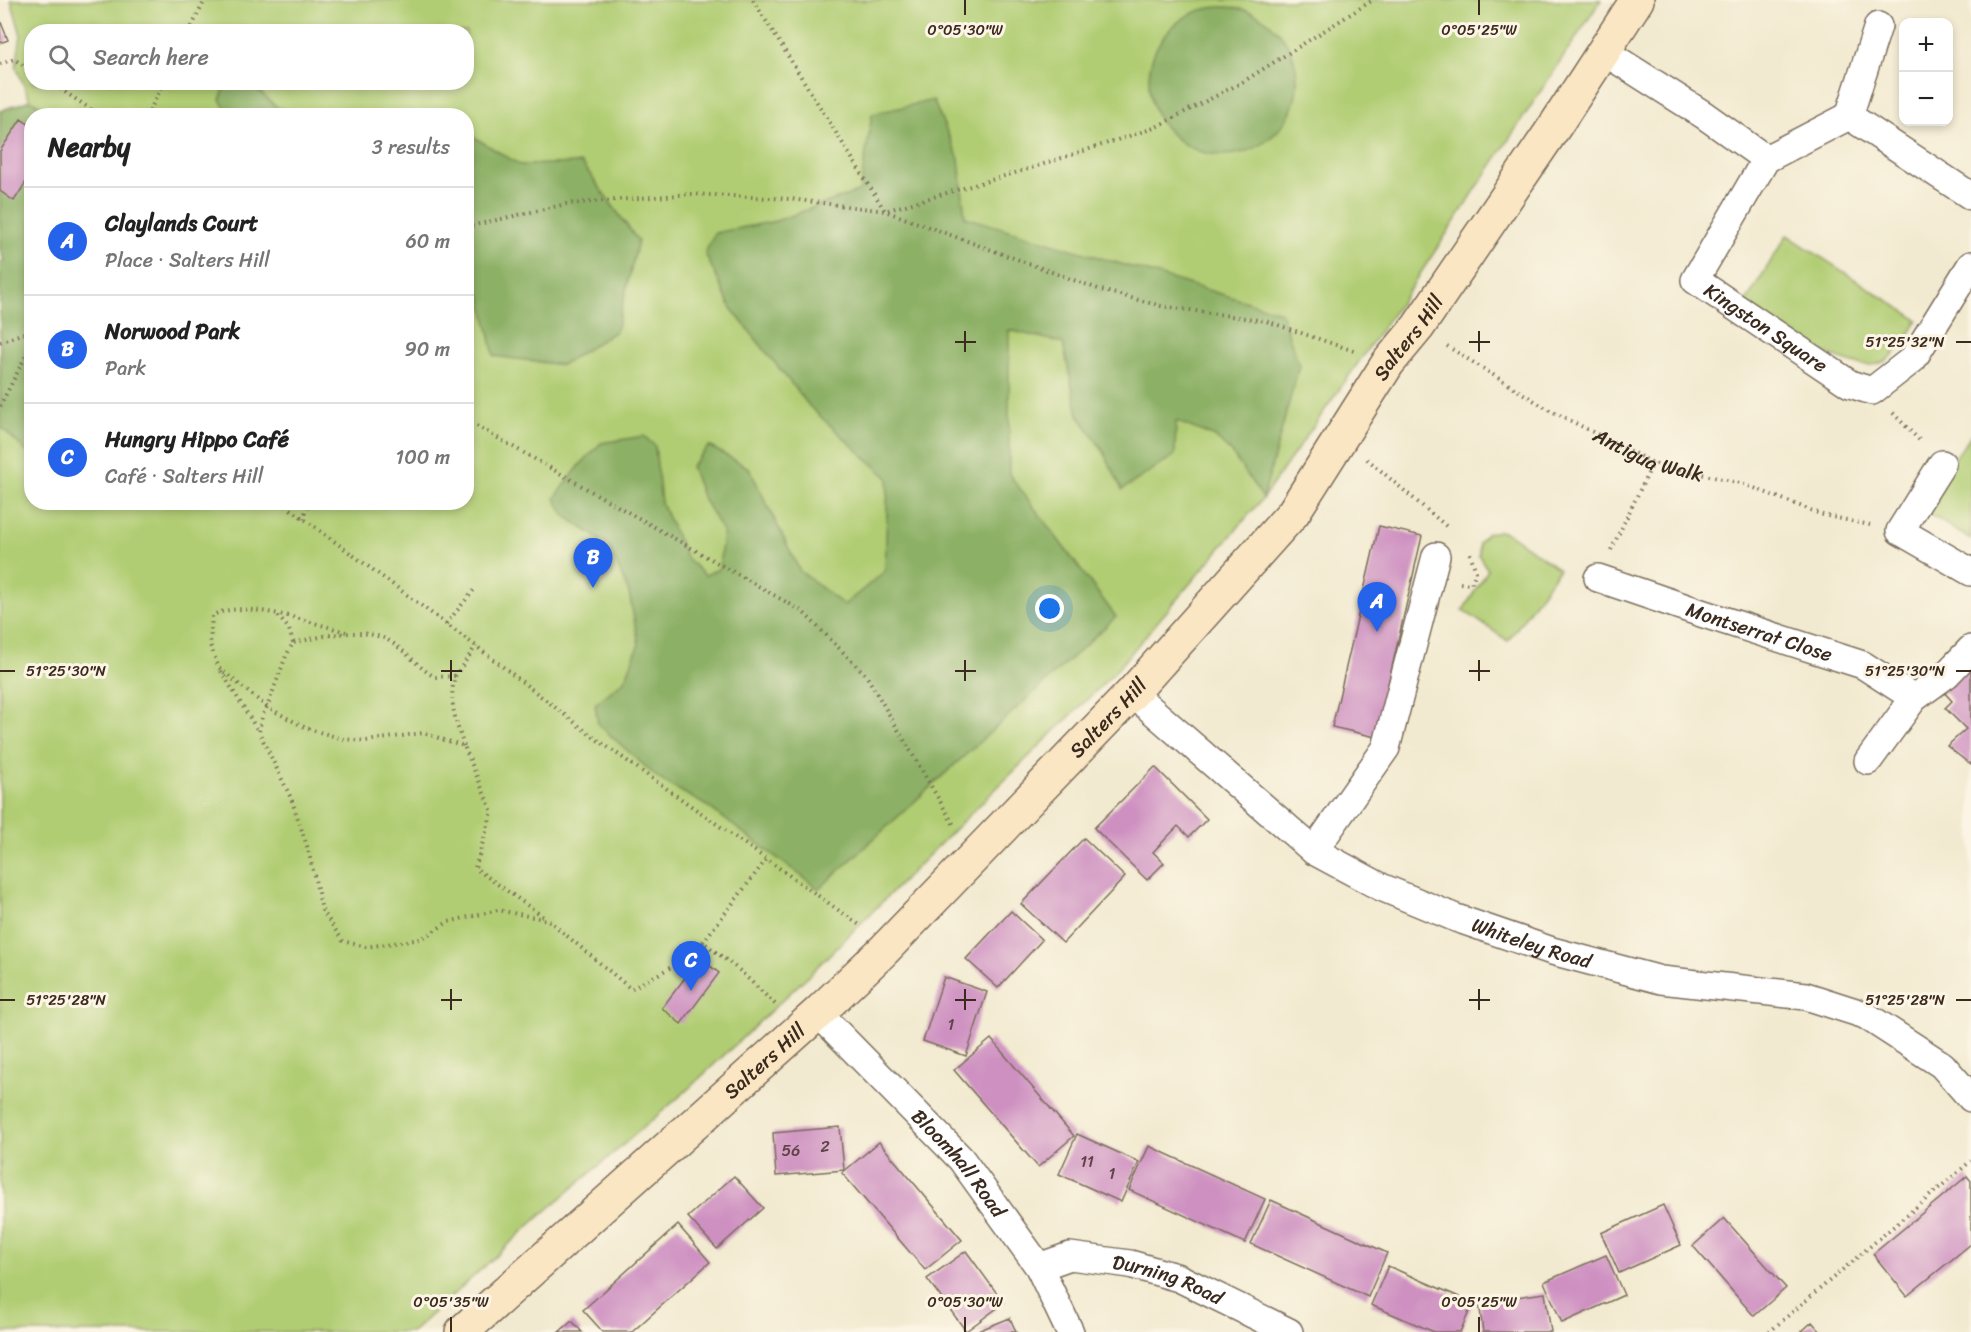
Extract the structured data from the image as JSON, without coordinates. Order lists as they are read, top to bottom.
{
  "streets": {
    "street": [
      "Kingston Square",
      "Salters Hill",
      "Montserrat Close",
      "Whiteley Road",
      "Bloomhall Road",
      "Durning Road"
    ],
    "path": ["Antigua Walk"]
  },
  "crossings": [
    ["Salters Hill", "Antigua Walk"],
    ["Salters Hill", "Whiteley Road"],
    ["Salters Hill", "Bloomhall Road"],
    ["Bloomhall Road", "Durning Road"]
  ],
  "house_numbers": [
    "1",
    "2",
    "56",
    "11",
    "1"
  ],
  "page": {
    "map_buttons": ["+", "−"],
    "search": "Search here",
    "heading": ["Nearby", "3 results"],
    "list": [
      {
        "mark": "A",
        "name": "Claylands Court",
        "note": "Place · Salters Hill",
        "value": "60 m"
      },
      {
        "mark": "B",
        "name": "Norwood Park",
        "note": "Park",
        "value": "90 m"
      },
      {
        "mark": "C",
        "name": "Hungry Hippo Café",
        "note": "Café · Salters Hill",
        "value": "100 m"
      }
    ],
    "pins": ["B", "A", "C"]
  },
  "coordinates": [
    "0°05'30\"W",
    "0°05'25\"W",
    "51°25'32\"N",
    "51°25'30\"N",
    "51°25'28\"N",
    "0°05'35\"W"
  ]
}
